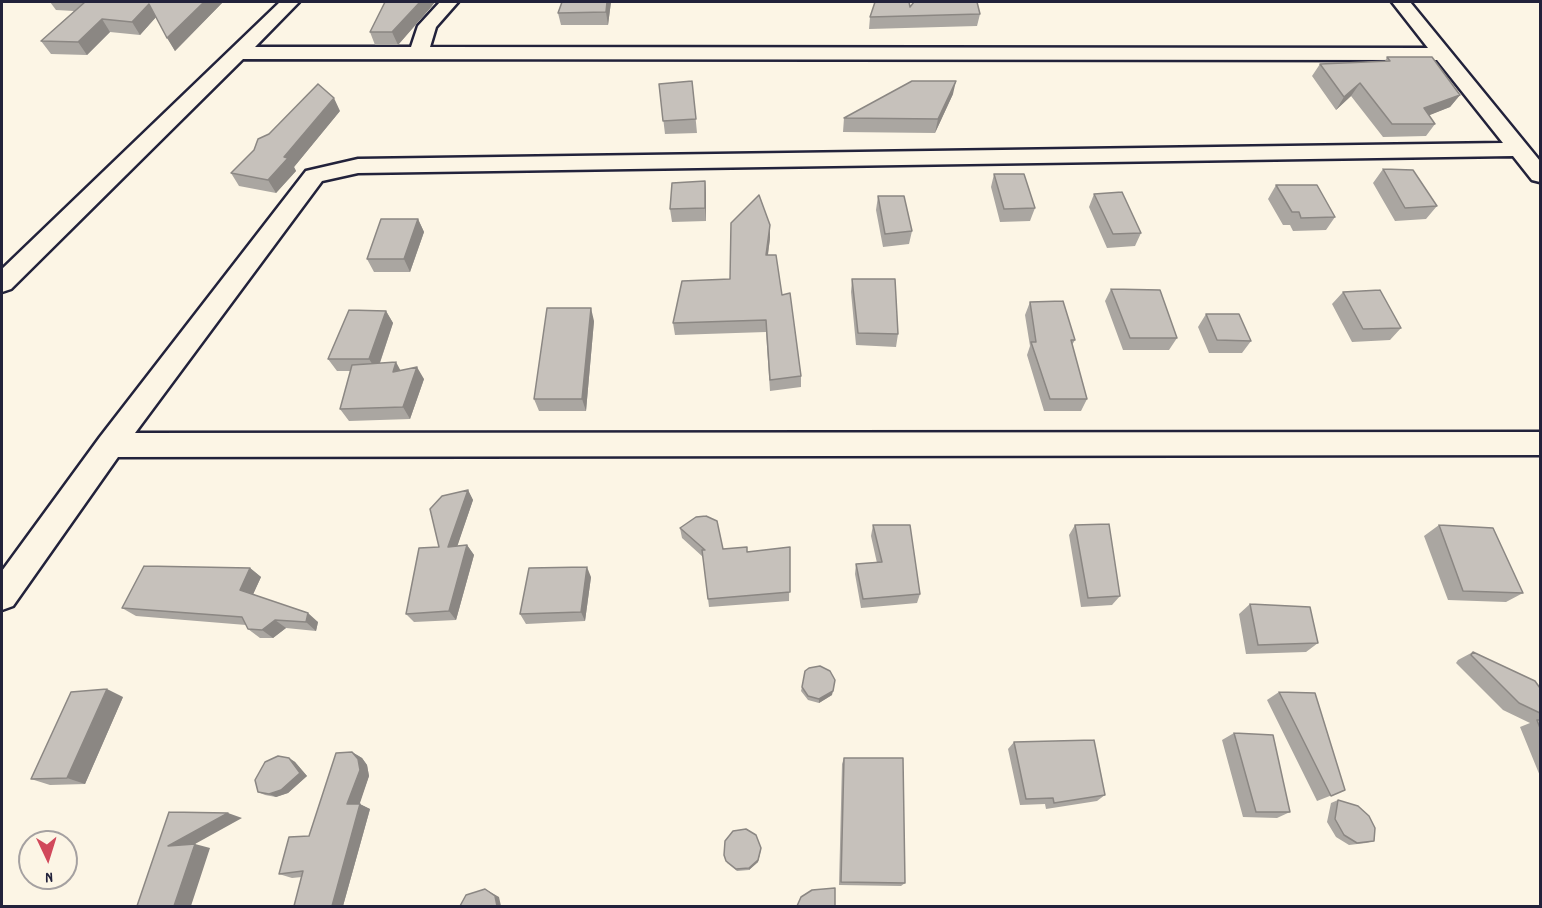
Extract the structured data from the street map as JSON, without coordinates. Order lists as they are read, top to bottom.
{
  "north": "bottom"
}
